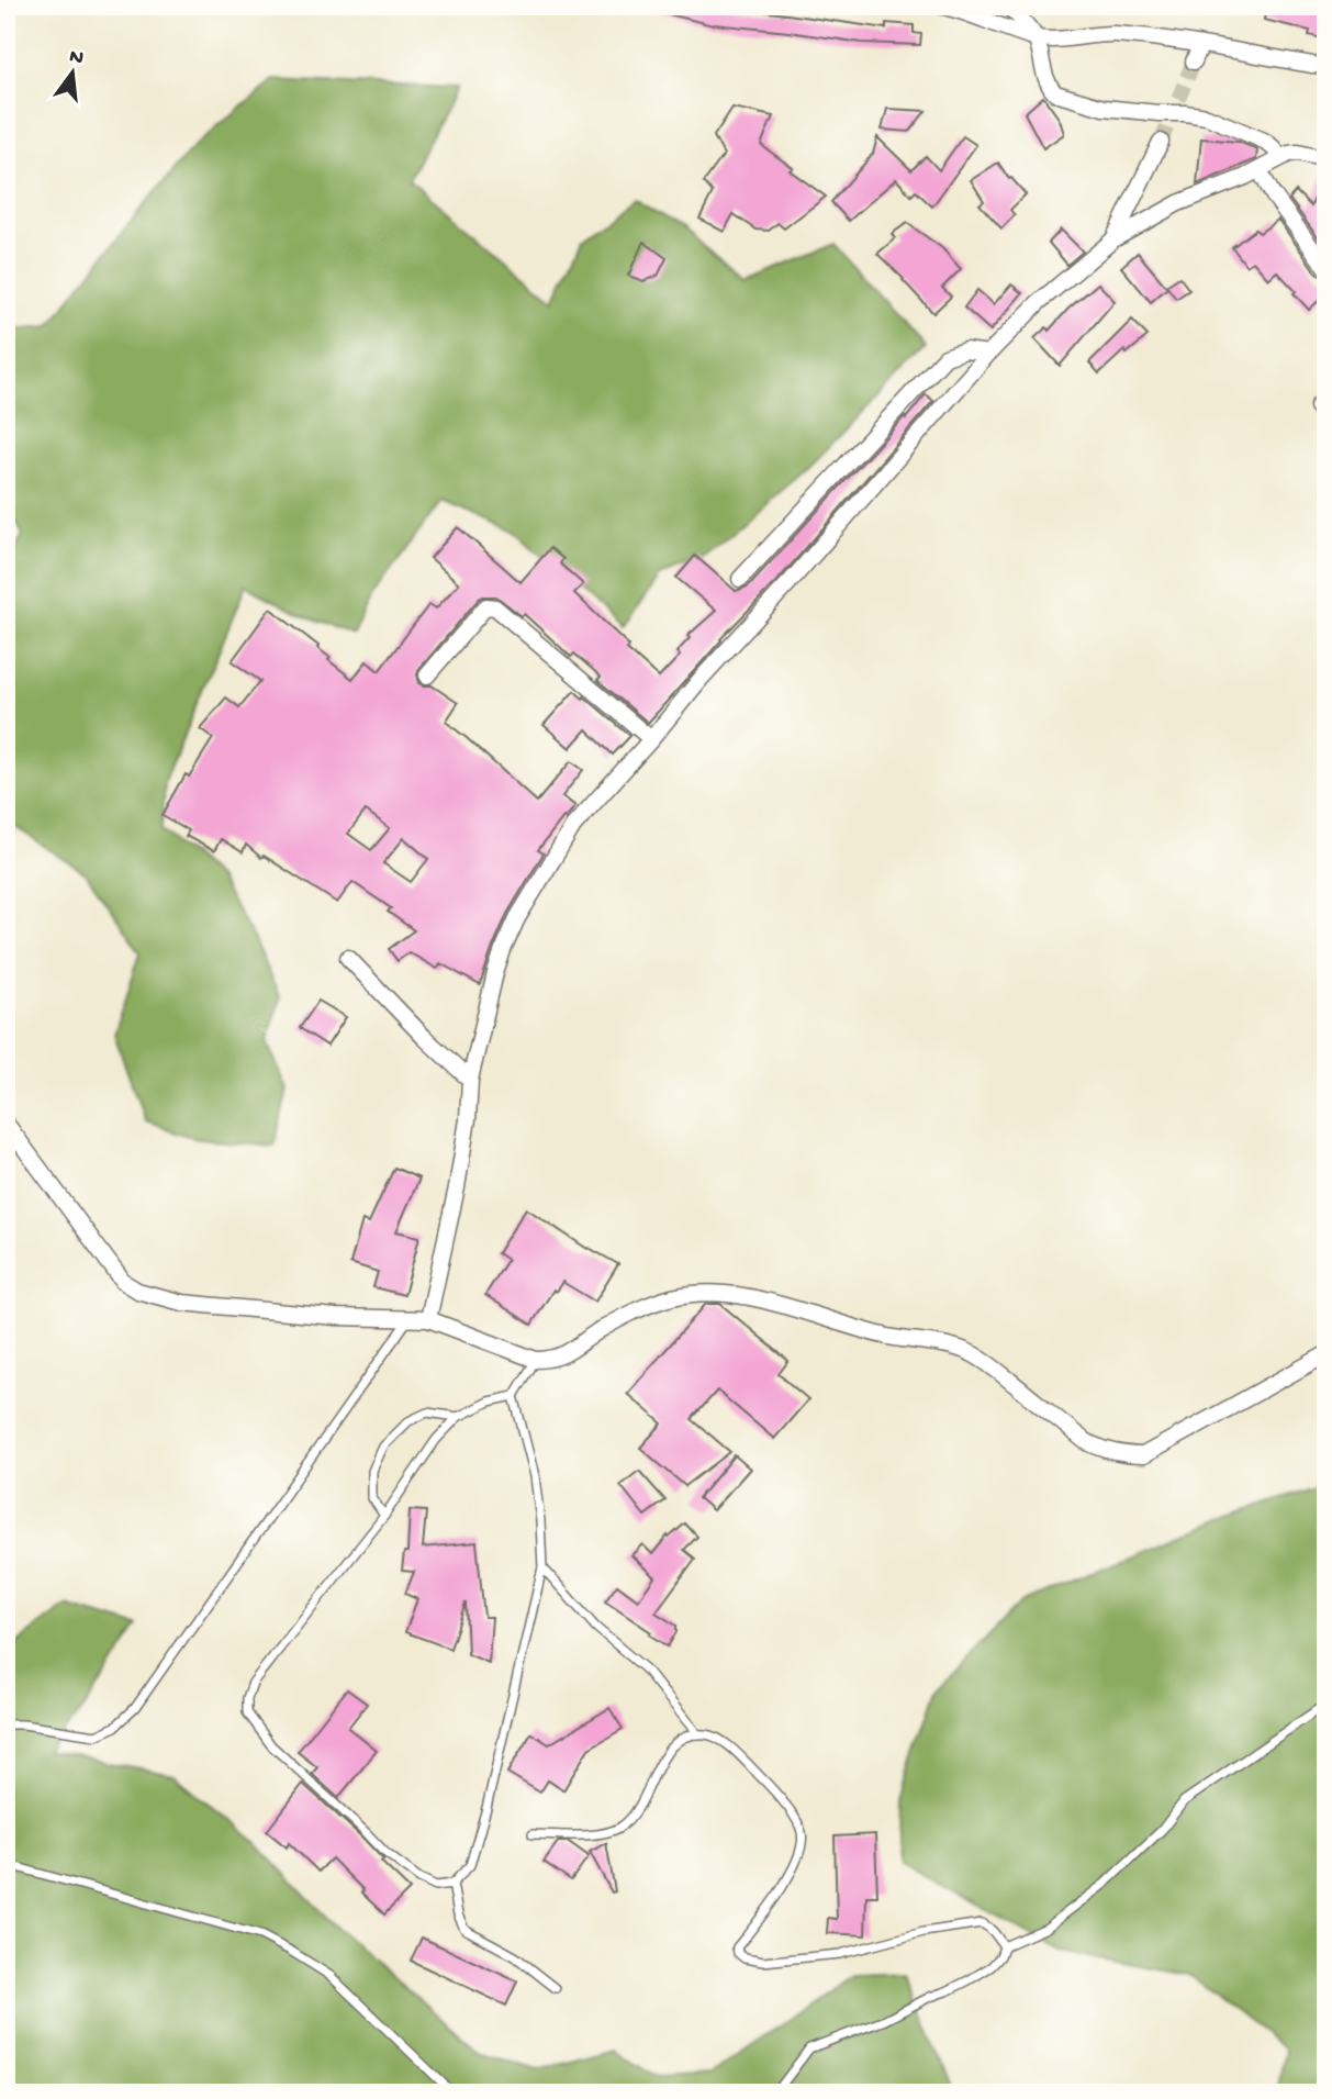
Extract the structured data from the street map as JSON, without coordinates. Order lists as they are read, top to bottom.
{
  "north": "top"
}
